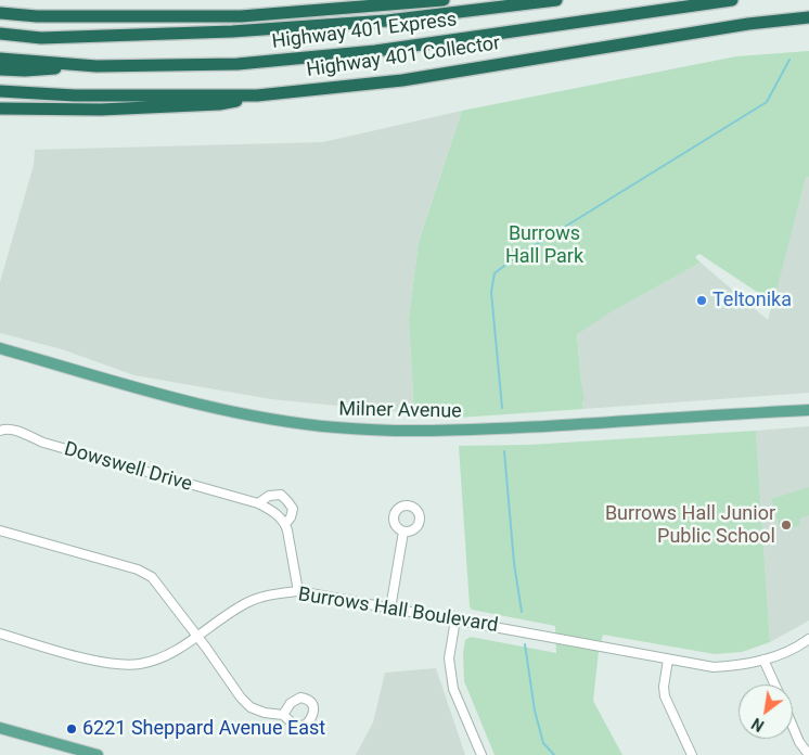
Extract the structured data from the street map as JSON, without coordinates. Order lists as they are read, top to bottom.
{
  "streets": {
    "highway": ["Highway 401 Express", "Highway 401 Collector"],
    "main road": ["Milner Avenue"],
    "street": ["Dowswell Drive", "Burrows Hall Boulevard"]
  },
  "parks": ["Burrows Hall Park"],
  "places": ["Teltonika", "Burrows Hall Junior Public School", "6221 Sheppard Avenue East"],
  "north": "bottom left"
}
